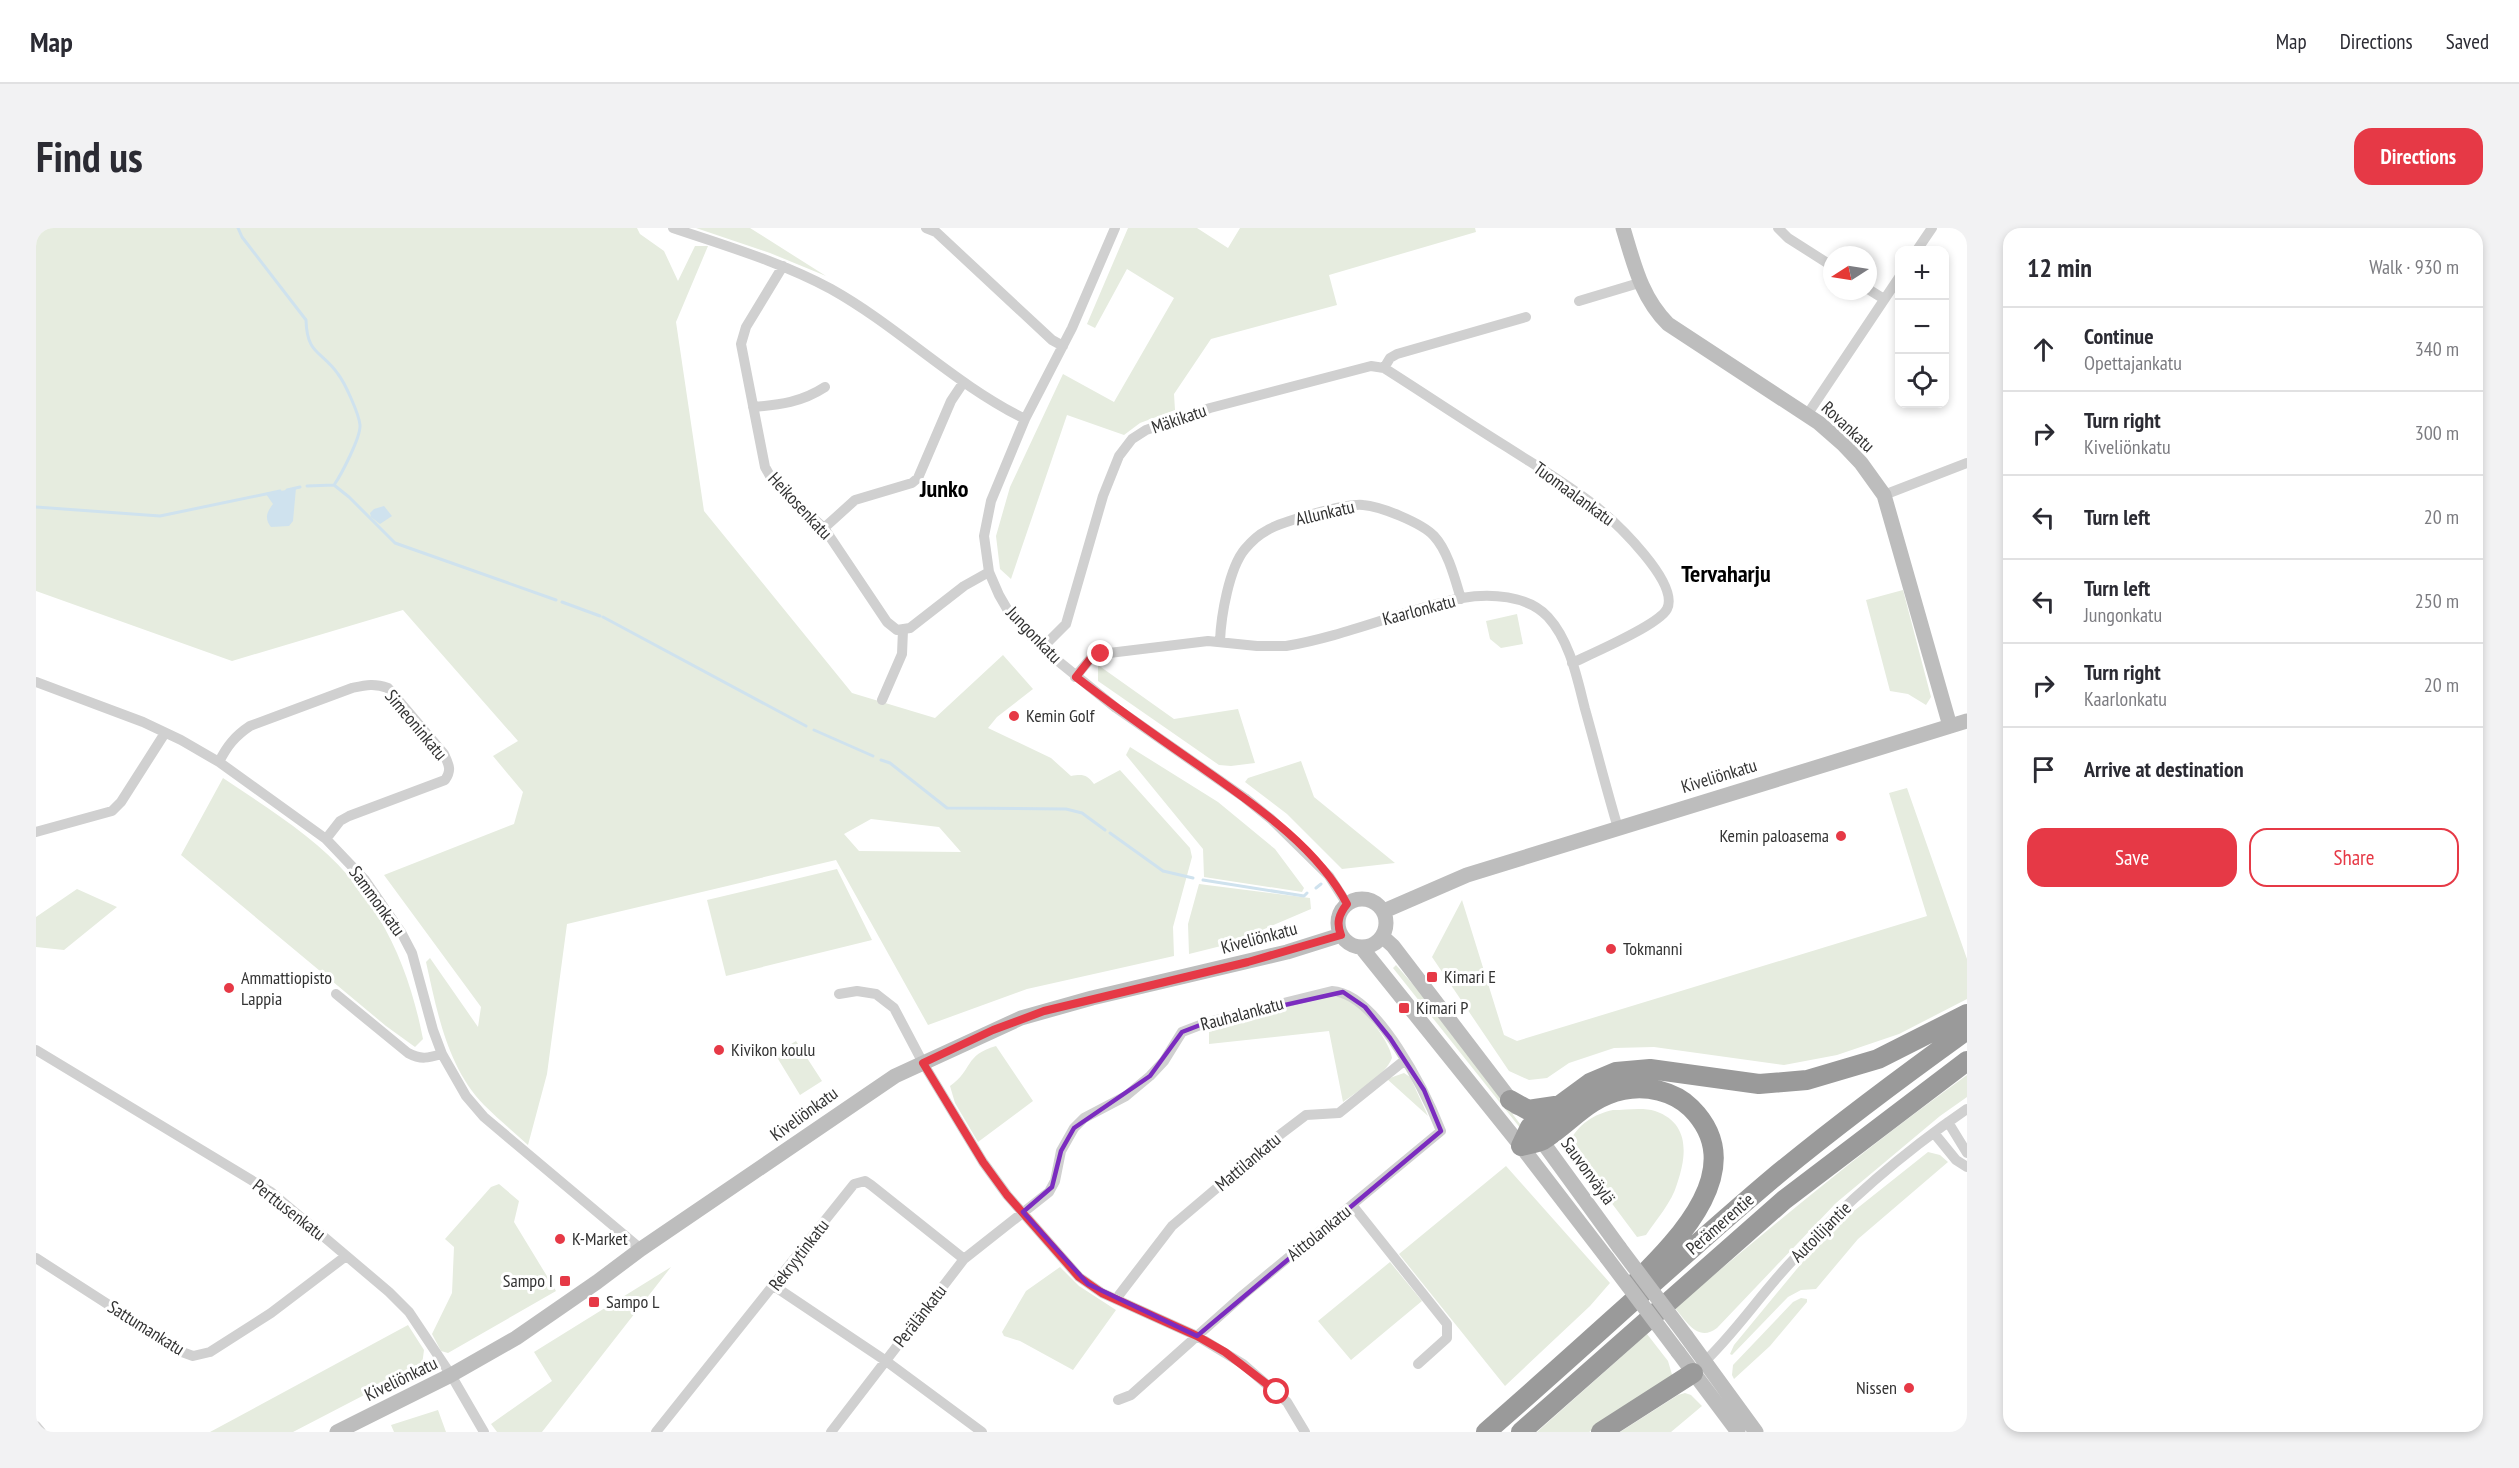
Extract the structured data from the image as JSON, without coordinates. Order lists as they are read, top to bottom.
{
  "streets": {
    "highway": ["Perämerentie"],
    "main road": ["Rovankatu", "Kiveliönkatu", "Sauvonväylä"],
    "street": [
      "Mäkikatu",
      "Tuomaalankatu",
      "Heikosenkatu",
      "Allunkatu",
      "Kaarlonkatu",
      "Jungonkatu",
      "Simeoninkatu",
      "Sammonkatu",
      "Rauhalankatu",
      "Mattilankatu",
      "Perttusenkatu",
      "Autoilijantie",
      "Aittolankatu",
      "Rekryytinkatu",
      "Perälänkatu",
      "Sattumankatu"
    ]
  },
  "crossings": [
    ["Mäkikatu", "Tuomaalankatu"],
    ["Mäkikatu", "Jungonkatu"],
    ["Rovankatu", "Kiveliönkatu"],
    ["Tuomaalankatu", "Kaarlonkatu"],
    ["Allunkatu", "Kaarlonkatu"],
    ["Kaarlonkatu", "Jungonkatu"],
    ["Kaarlonkatu", "Kiveliönkatu"],
    ["Jungonkatu", "Kiveliönkatu"],
    ["Jungonkatu", "Sauvonväylä"],
    ["Simeoninkatu", "Sammonkatu"],
    ["Kiveliönkatu", "Sammonkatu"],
    ["Kiveliönkatu", "Sauvonväylä"],
    ["Kiveliönkatu", "Perttusenkatu"],
    ["Rauhalankatu", "Mattilankatu"],
    ["Rauhalankatu", "Aittolankatu"],
    ["Rauhalankatu", "Perälänkatu"],
    ["Sauvonväylä", "Autoilijantie"],
    ["Perttusenkatu", "Sattumankatu"],
    ["Rekryytinkatu", "Perälänkatu"]
  ],
  "districts": ["Junko", "Tervaharju"],
  "places": {
    "other": [
      "Kemin Golf",
      "Kemin paloasema",
      "Tokmanni",
      "Ammattiopisto Lappia",
      "Kivikon koulu",
      "K-Market",
      "Nissen"
    ],
    "transit": [
      "Kimari E",
      "Kimari P",
      "Sampo I",
      "Sampo L"
    ]
  },
  "north": "left",
  "page": {
    "header": "Map",
    "nav": ["Map", "Directions", "Saved"],
    "buttons": [
      "Directions",
      ["Save", "Share"]
    ],
    "title": "Find us",
    "heading": ["12 min", "Walk · 930 m"],
    "map_buttons": ["+", "−"],
    "list": [
      ["Continue", "Opettajankatu", "340 m"],
      ["Turn right", "Kiveliönkatu", "300 m"],
      ["Turn left", "20 m"],
      ["Turn left", "Jungonkatu", "250 m"],
      ["Turn right", "Kaarlonkatu", "20 m"],
      "Arrive at destination"
    ]
  }
}
